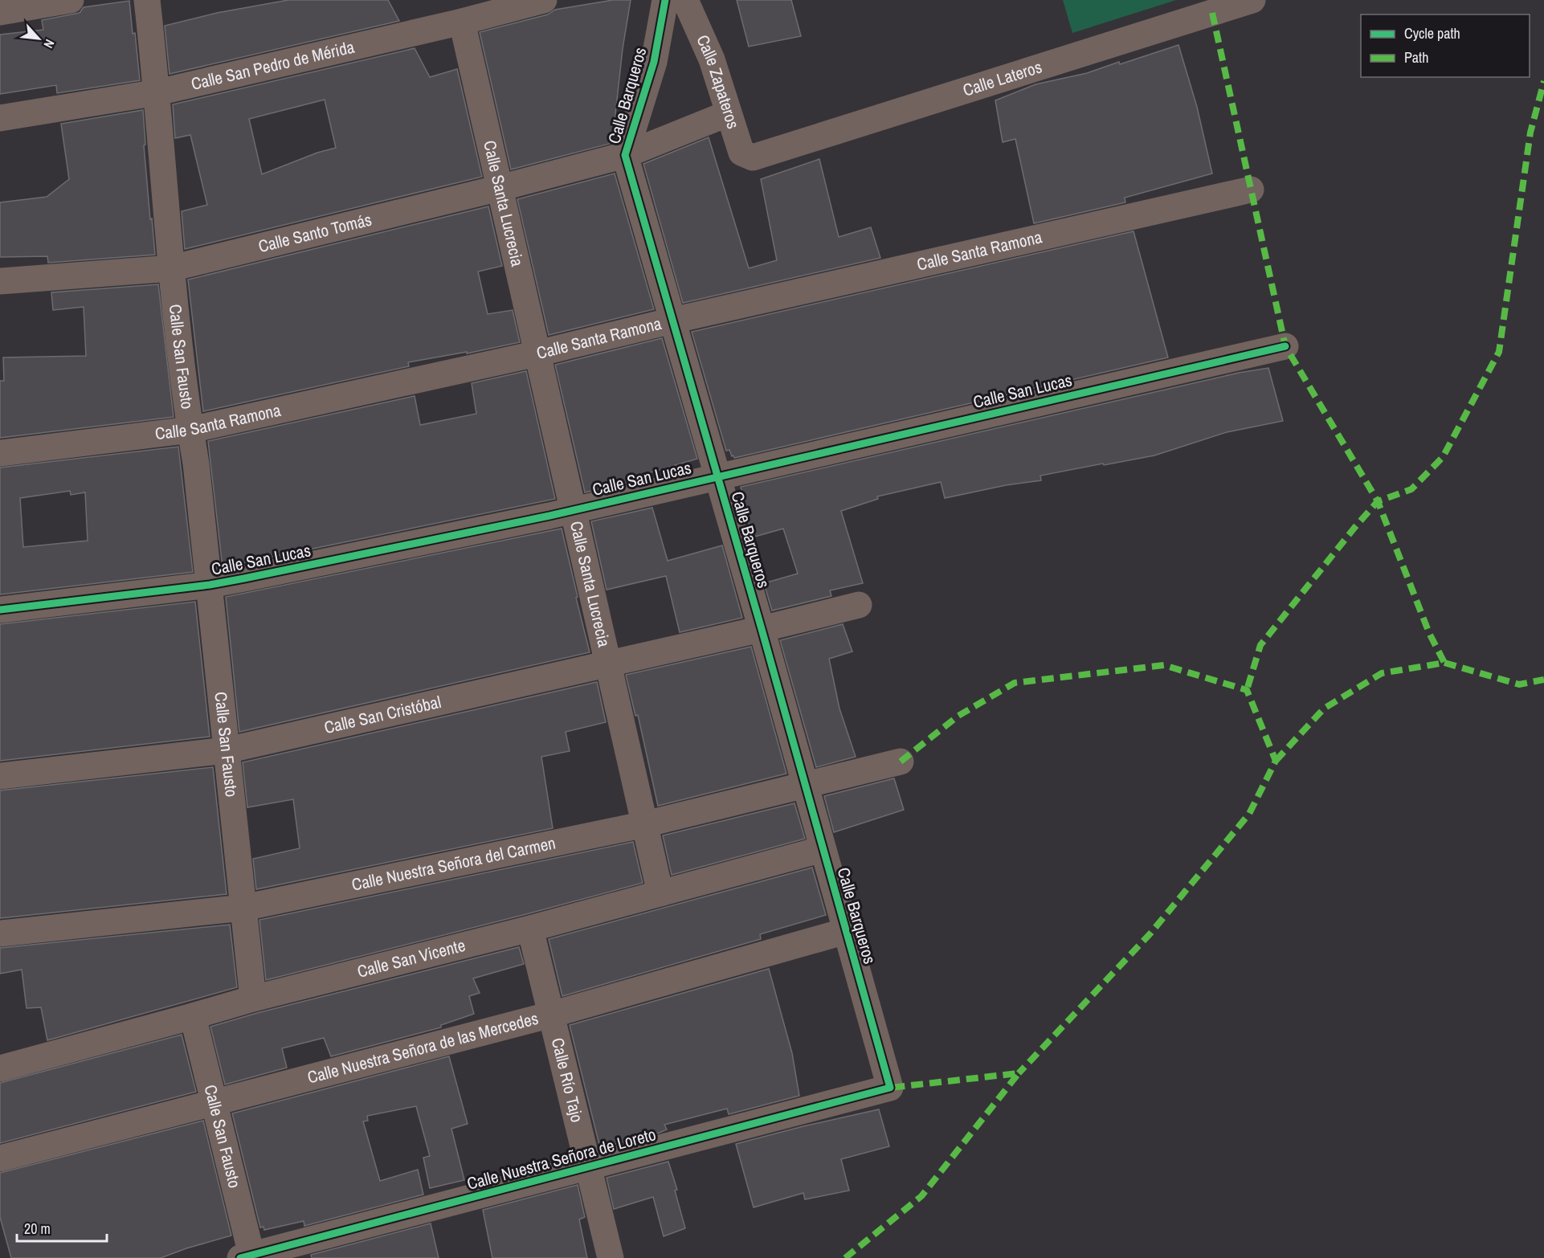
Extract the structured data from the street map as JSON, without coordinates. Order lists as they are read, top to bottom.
{
  "streets": {
    "street": [
      "Calle San Pedro de Mérida",
      "Calle Lateros",
      "Calle Zapateros",
      "Calle Barqueros",
      "Calle Santa Lucrecia",
      "Calle Santo Tomás",
      "Calle Santa Ramona",
      "Calle San Fausto",
      "Calle San Lucas",
      "Calle San Cristóbal",
      "Calle Nuestra Señora del Carmen",
      "Calle San Vicente",
      "Calle Nuestra Señora de las Mercedes",
      "Calle Río Tajo",
      "Calle Nuestra Señora de Loreto"
    ]
  },
  "crossings": [
    ["Calle San Pedro de Mérida", "Calle Santa Lucrecia"],
    ["Calle San Pedro de Mérida", "Calle San Fausto"],
    ["Calle Lateros", "Calle Zapateros"],
    ["Calle Zapateros", "Calle Santo Tomás"],
    ["Calle Barqueros", "Calle Santo Tomás"],
    ["Calle Barqueros", "Calle Santa Ramona"],
    ["Calle Barqueros", "Calle San Lucas"],
    ["Calle Barqueros", "Calle San Cristóbal"],
    ["Calle Barqueros", "Calle Nuestra Señora del Carmen"],
    ["Calle Barqueros", "Calle San Vicente"],
    ["Calle Barqueros", "Calle Nuestra Señora de las Mercedes"],
    ["Calle Barqueros", "Calle Nuestra Señora de Loreto"],
    ["Calle Santa Lucrecia", "Calle Santo Tomás"],
    ["Calle Santa Lucrecia", "Calle Santa Ramona"],
    ["Calle Santa Lucrecia", "Calle San Lucas"],
    ["Calle Santa Lucrecia", "Calle San Cristóbal"],
    ["Calle Santa Lucrecia", "Calle Nuestra Señora del Carmen"],
    ["Calle Santa Lucrecia", "Calle San Vicente"],
    ["Calle Santo Tomás", "Calle San Fausto"],
    ["Calle Santa Ramona", "Calle San Fausto"],
    ["Calle San Fausto", "Calle San Lucas"],
    ["Calle San Fausto", "Calle San Cristóbal"],
    ["Calle San Fausto", "Calle Nuestra Señora del Carmen"],
    ["Calle San Fausto", "Calle San Vicente"],
    ["Calle San Fausto", "Calle Nuestra Señora de las Mercedes"],
    ["Calle San Fausto", "Calle Nuestra Señora de Loreto"],
    ["Calle San Vicente", "Calle Río Tajo"],
    ["Calle Nuestra Señora de las Mercedes", "Calle Río Tajo"],
    ["Calle Río Tajo", "Calle Nuestra Señora de Loreto"]
  ],
  "legend": ["Cycle path", "Path"],
  "scale_bar": "20 m",
  "north": "bottom right"
}
